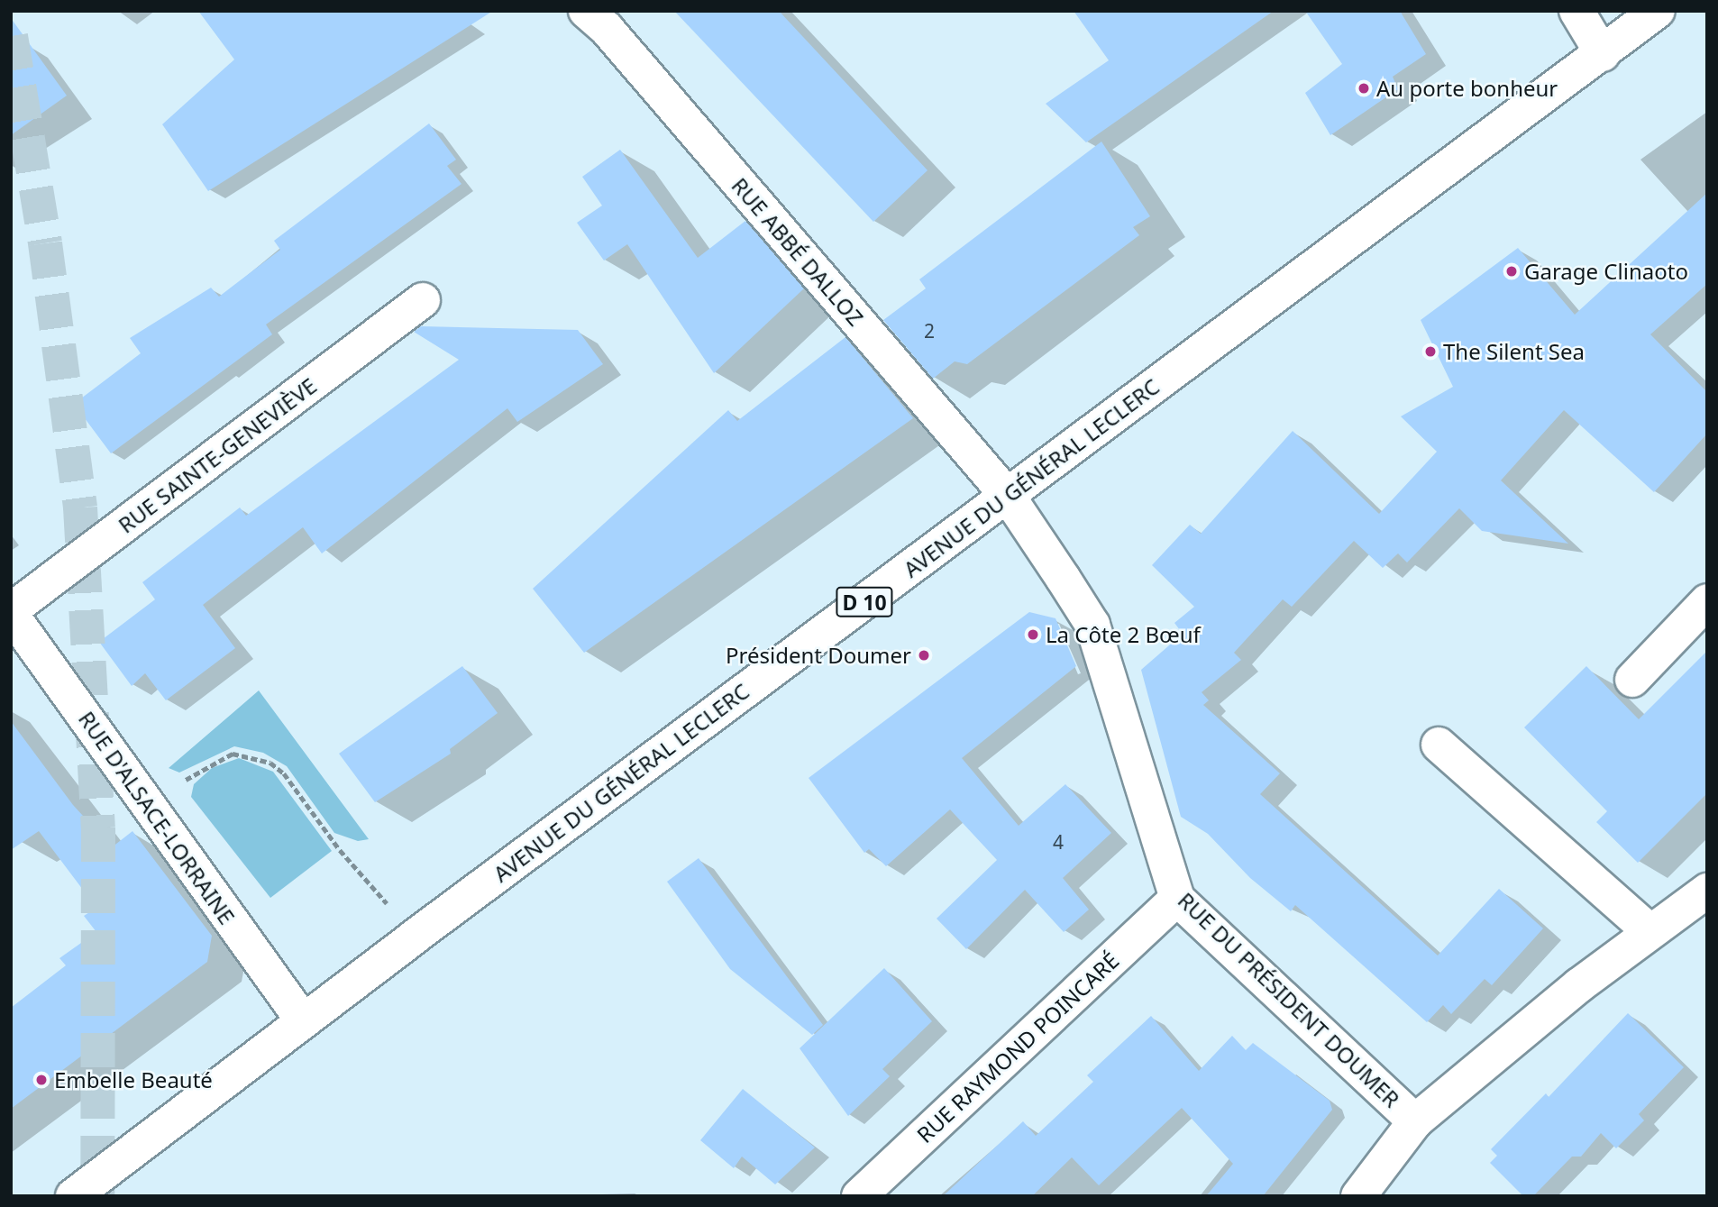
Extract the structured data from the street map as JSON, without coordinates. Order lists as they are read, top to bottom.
{
  "streets": {
    "street": [
      "RUE ABBÉ DALLOZ",
      "RUE SAINTE-GENEVIÈVE",
      "AVENUE DU GÉNÉRAL LECLERC",
      "D 10",
      "RUE D'ALSACE-LORRAINE",
      "RUE DU PRÉSIDENT DOUMER",
      "RUE RAYMOND POINCARÉ"
    ]
  },
  "crossings": [
    ["RUE ABBÉ DALLOZ", "AVENUE DU GÉNÉRAL LECLERC"],
    ["RUE ABBÉ DALLOZ", "RUE DU PRÉSIDENT DOUMER"],
    ["RUE SAINTE-GENEVIÈVE", "RUE D'ALSACE-LORRAINE"],
    ["AVENUE DU GÉNÉRAL LECLERC", "RUE D'ALSACE-LORRAINE"],
    ["AVENUE DU GÉNÉRAL LECLERC", "RUE DU PRÉSIDENT DOUMER"],
    ["RUE DU PRÉSIDENT DOUMER", "RUE RAYMOND POINCARÉ"]
  ],
  "places": [
    "Au porte bonheur",
    "Garage Clinaoto",
    "The Silent Sea",
    "La Côte 2 Bœuf",
    "Président Doumer",
    "Embelle Beauté"
  ],
  "house_numbers": ["2", "4"]
}
